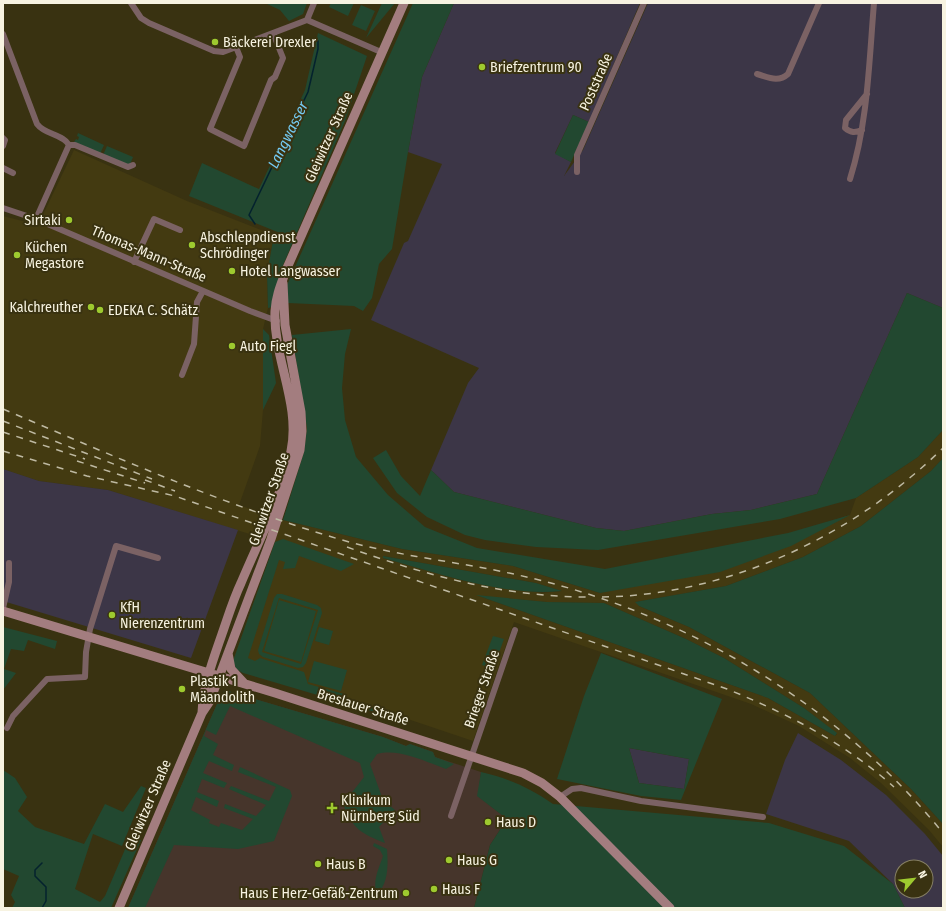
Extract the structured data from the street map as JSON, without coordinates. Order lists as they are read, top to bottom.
{
  "streets": {
    "main road": ["Gleiwitzer Straße", "Breslauer Straße"],
    "street": ["Poststraße", "Thomas-Mann-Straße", "Brieger Straße"]
  },
  "crossings": [
    ["Gleiwitzer Straße", "Thomas-Mann-Straße"],
    ["Gleiwitzer Straße", "Breslauer Straße"],
    ["Brieger Straße", "Breslauer Straße"]
  ],
  "water": ["Langwasser"],
  "places": {
    "other": [
      "Bäckerei Drexler",
      "Briefzentrum 90",
      "Sirtaki",
      "Abschleppdienst Schrödinger",
      "Küchen Megastore",
      "Hotel Langwasser",
      "Kalchreuther",
      "EDEKA C. Schätz",
      "Auto Fiegl",
      "KfH Nierenzentrum",
      "Plastik 1 Mäandolith",
      "Haus D",
      "Haus G",
      "Haus B",
      "Haus F",
      "Haus E Herz-Gefäß-Zentrum"
    ],
    "health": ["Klinikum Nürnberg Süd"]
  },
  "north": "top right"
}
